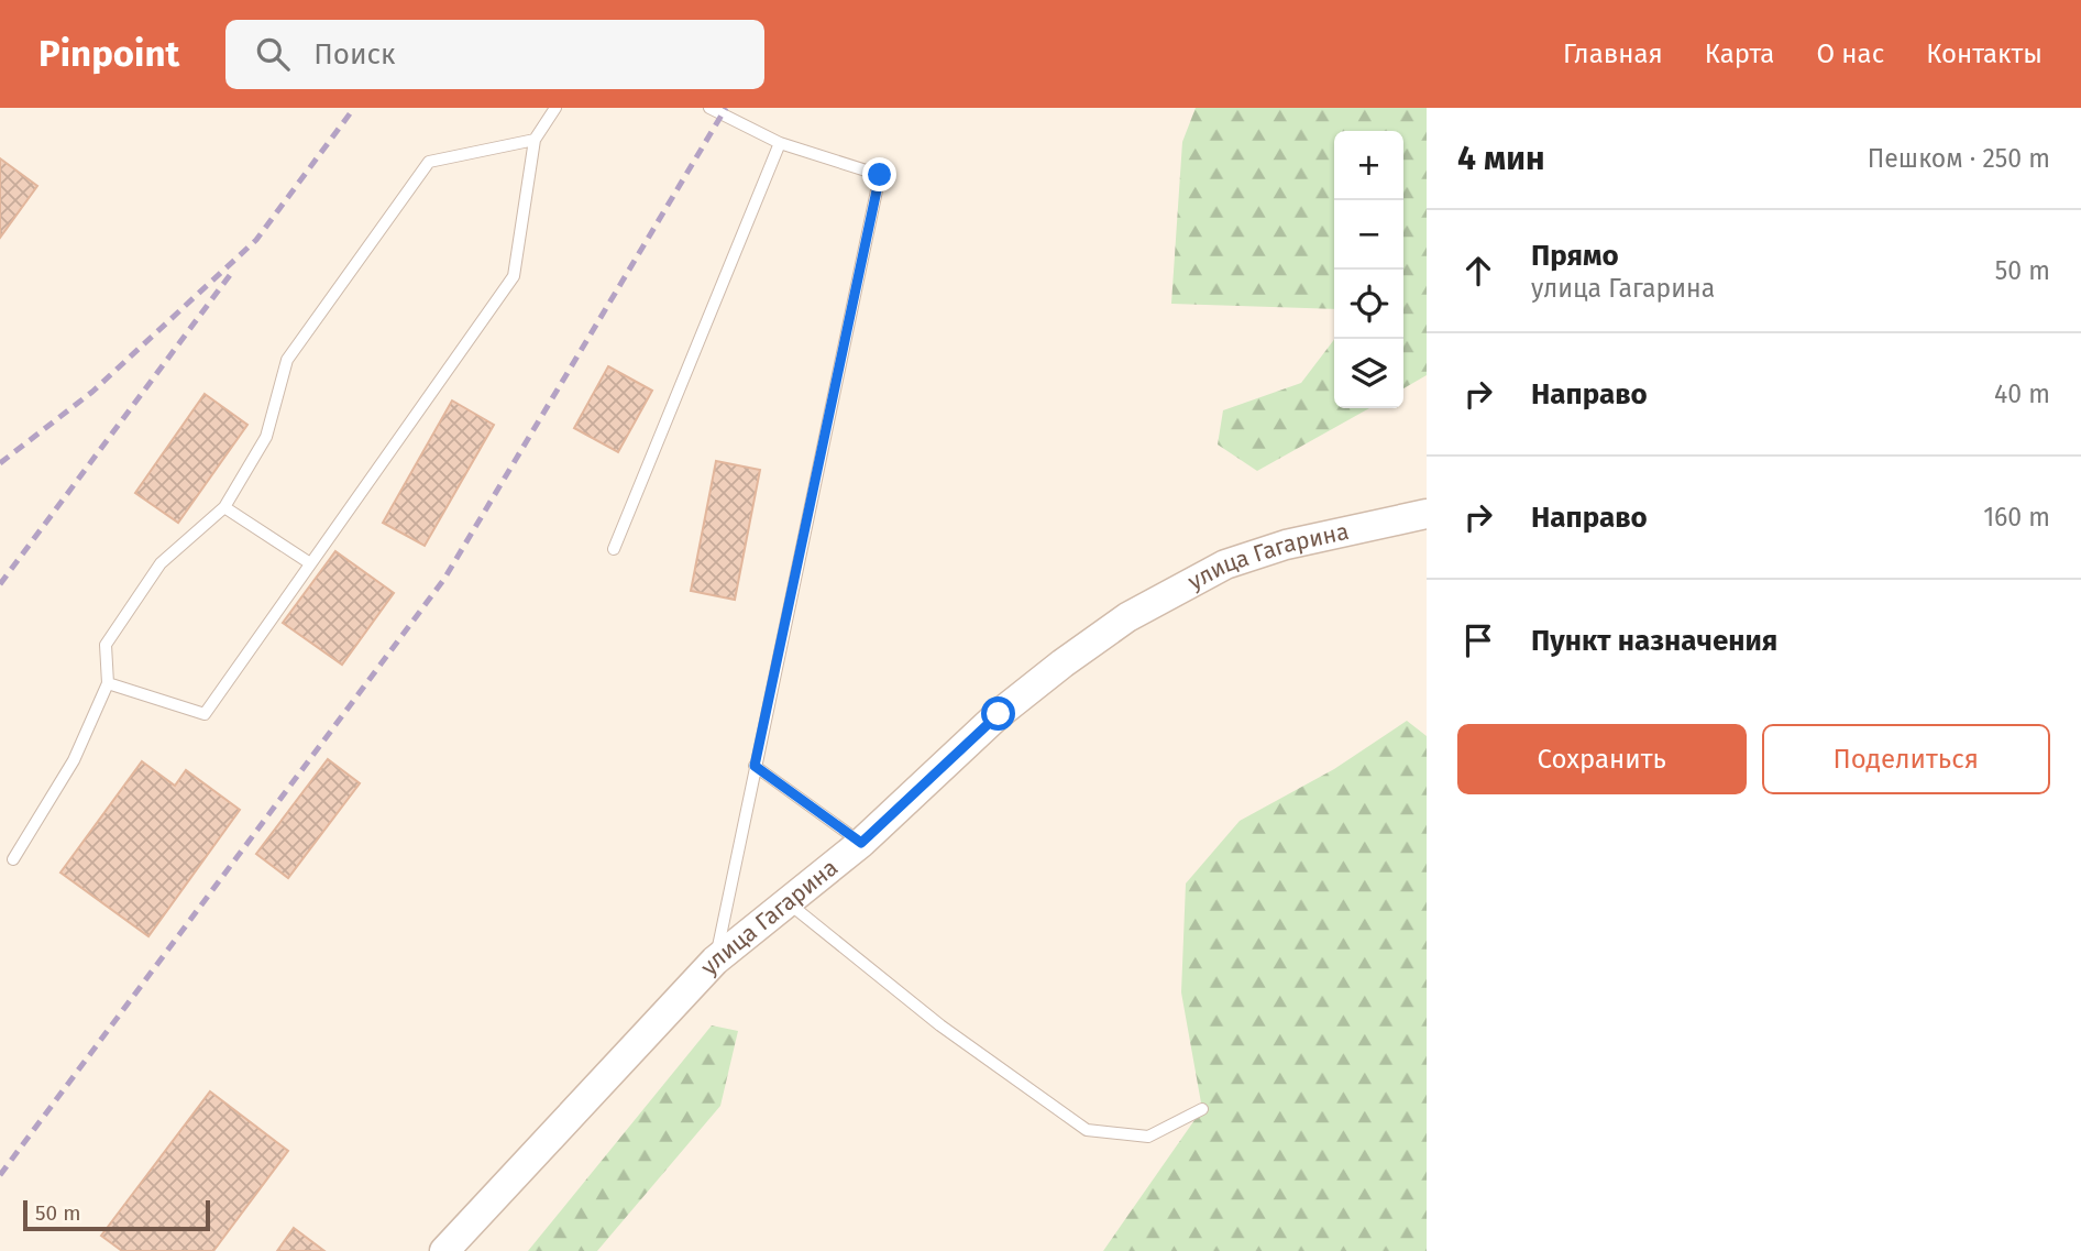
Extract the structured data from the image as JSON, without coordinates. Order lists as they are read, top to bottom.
{
  "streets": {
    "main road": ["улица Гагарина"]
  },
  "scale_bar": "50 m",
  "page": {
    "header": "Pinpoint",
    "search": "Поиск",
    "nav": [
      "Главная",
      "Карта",
      "О нас",
      "Контакты"
    ],
    "heading": ["4 мин", "Пешком · 250 m"],
    "map_buttons": ["+", "−"],
    "list": [
      ["Прямо", "улица Гагарина", "50 m"],
      ["Направо", "40 m"],
      ["Направо", "160 m"],
      "Пункт назначения"
    ],
    "buttons": ["Сохранить", "Поделиться"],
    "scale": "50 m"
  }
}
